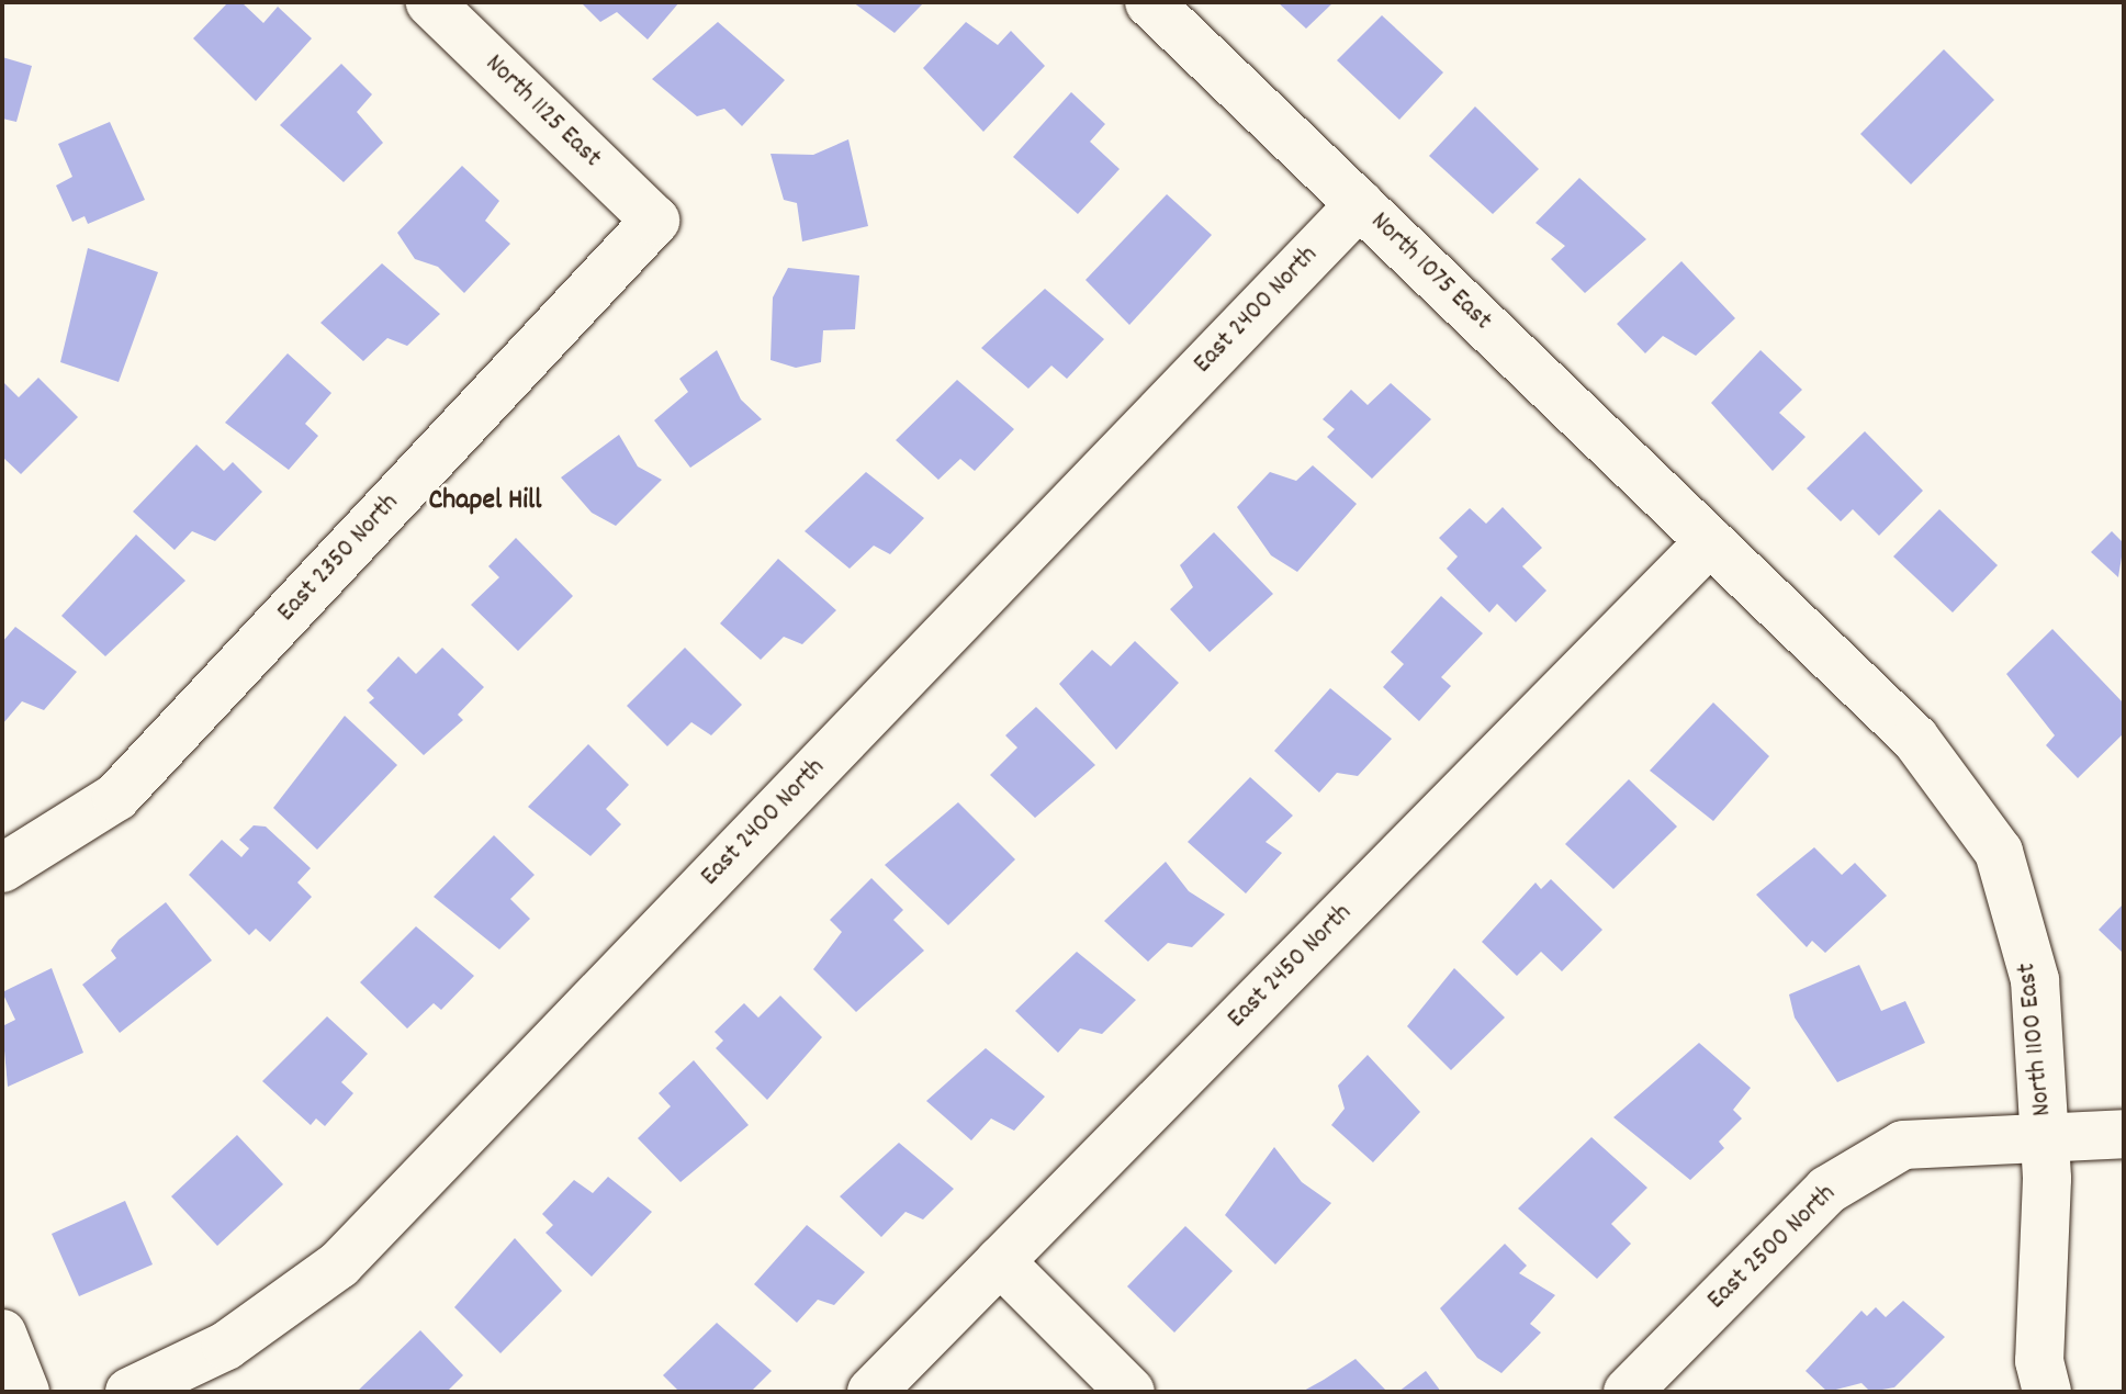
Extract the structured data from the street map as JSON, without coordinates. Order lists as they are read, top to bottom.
{
  "streets": {
    "street": [
      "North 1125 East",
      "North 1075 East",
      "East 2400 North",
      "East 2350 North",
      "East 2450 North",
      "North 1100 East",
      "East 2500 North"
    ]
  },
  "crossings": [
    ["North 1125 East", "East 2350 North"],
    ["North 1075 East", "East 2400 North"],
    ["North 1075 East", "East 2450 North"],
    ["North 1075 East", "North 1100 East"],
    ["East 2450 North", "North 1100 East"],
    ["North 1100 East", "East 2500 North"]
  ],
  "districts": ["Chapel Hill"]
}
